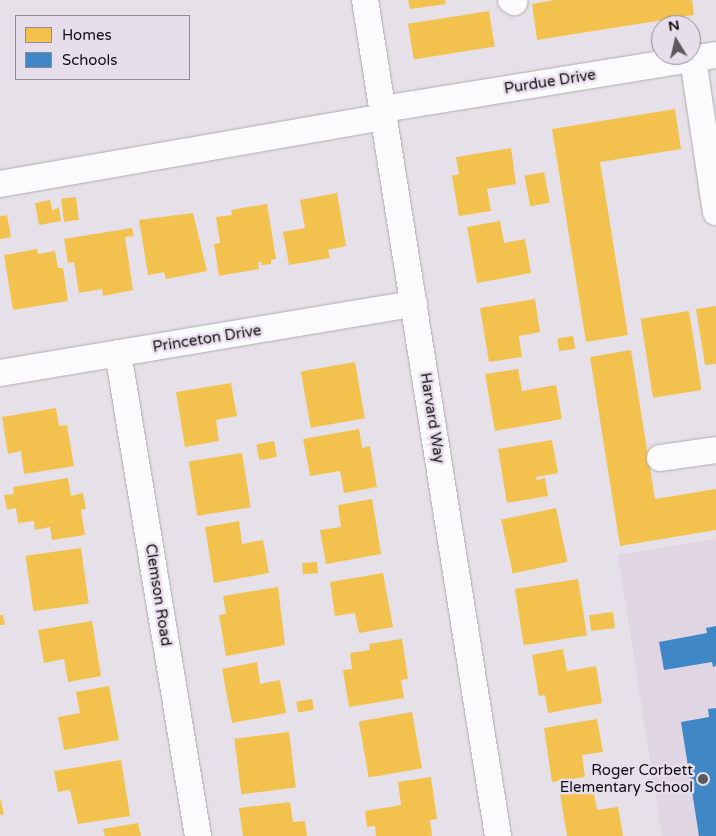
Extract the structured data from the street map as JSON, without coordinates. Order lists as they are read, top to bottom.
{
  "streets": {
    "street": [
      "Purdue Drive",
      "Princeton Drive",
      "Harvard Way",
      "Clemson Road"
    ]
  },
  "crossings": [
    ["Purdue Drive", "Harvard Way"],
    ["Princeton Drive", "Harvard Way"],
    ["Princeton Drive", "Clemson Road"]
  ],
  "places": ["Roger Corbett Elementary School"],
  "legend": ["Homes", "Schools"],
  "north": "top"
}
